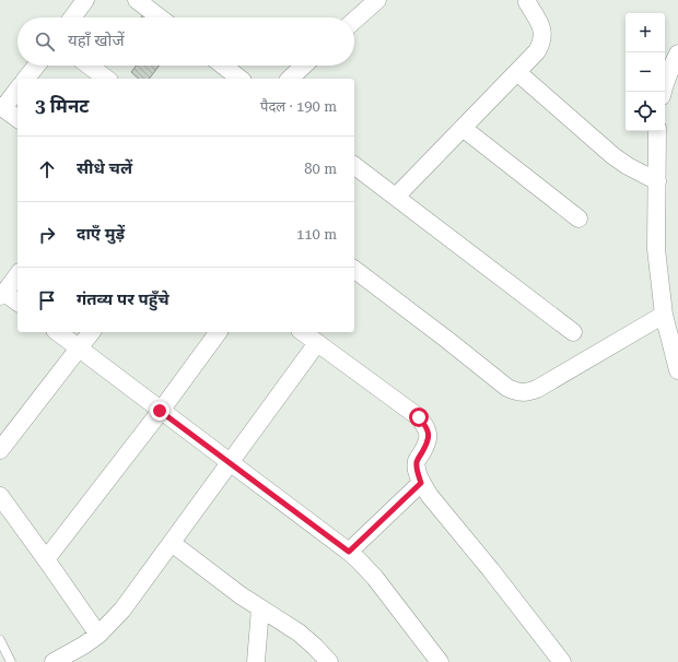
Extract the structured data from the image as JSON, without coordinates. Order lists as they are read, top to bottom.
{
  "page": {
    "map_buttons": ["+", "−"],
    "search": "यहाँ खोजें",
    "heading": ["3 मिनट", "पैदल · 190 m"],
    "list": [
      ["सीधे चलें", "80 m"],
      ["दाएँ मुड़ें", "110 m"],
      "गंतव्य पर पहुँचे"
    ]
  }
}
